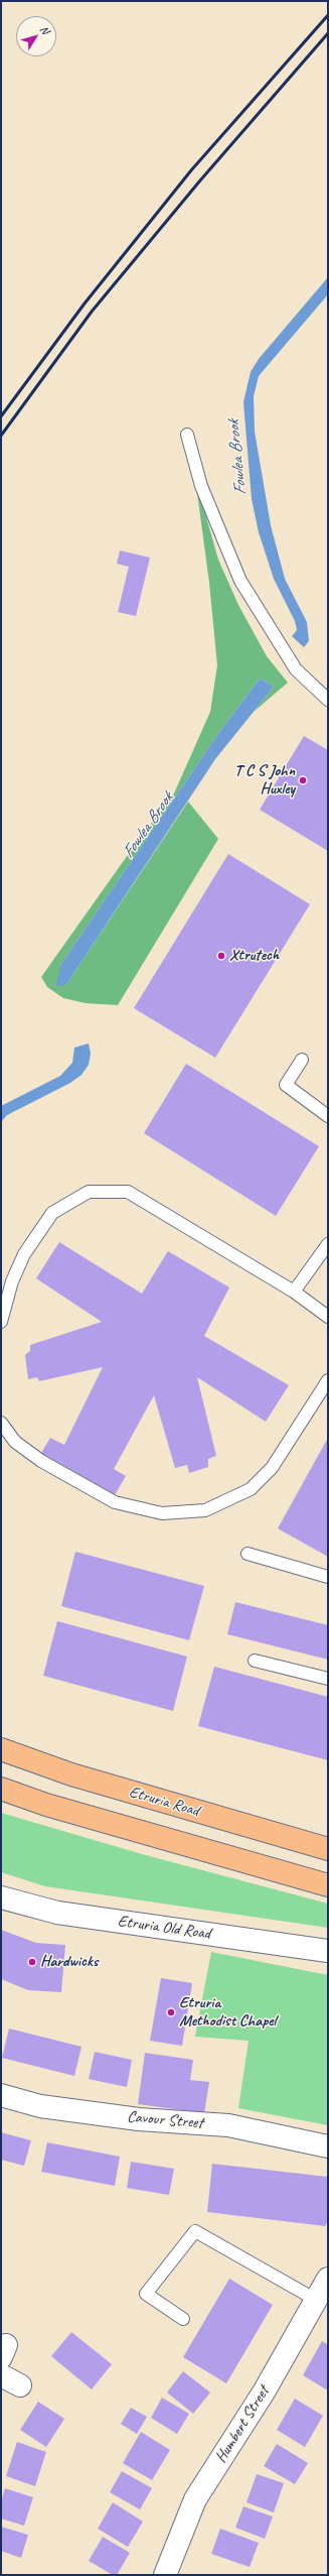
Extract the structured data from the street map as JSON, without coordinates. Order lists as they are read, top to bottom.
{
  "streets": {
    "highway": ["Etruria Road"],
    "street": ["Etruria Old Road", "Cavour Street", "Humbert Street"]
  },
  "water": ["Fowlea Brook"],
  "places": [
    "T C S John Huxley",
    "Xtrutech",
    "Hardwicks",
    "Etruria Methodist Chapel"
  ],
  "north": "top right"
}
